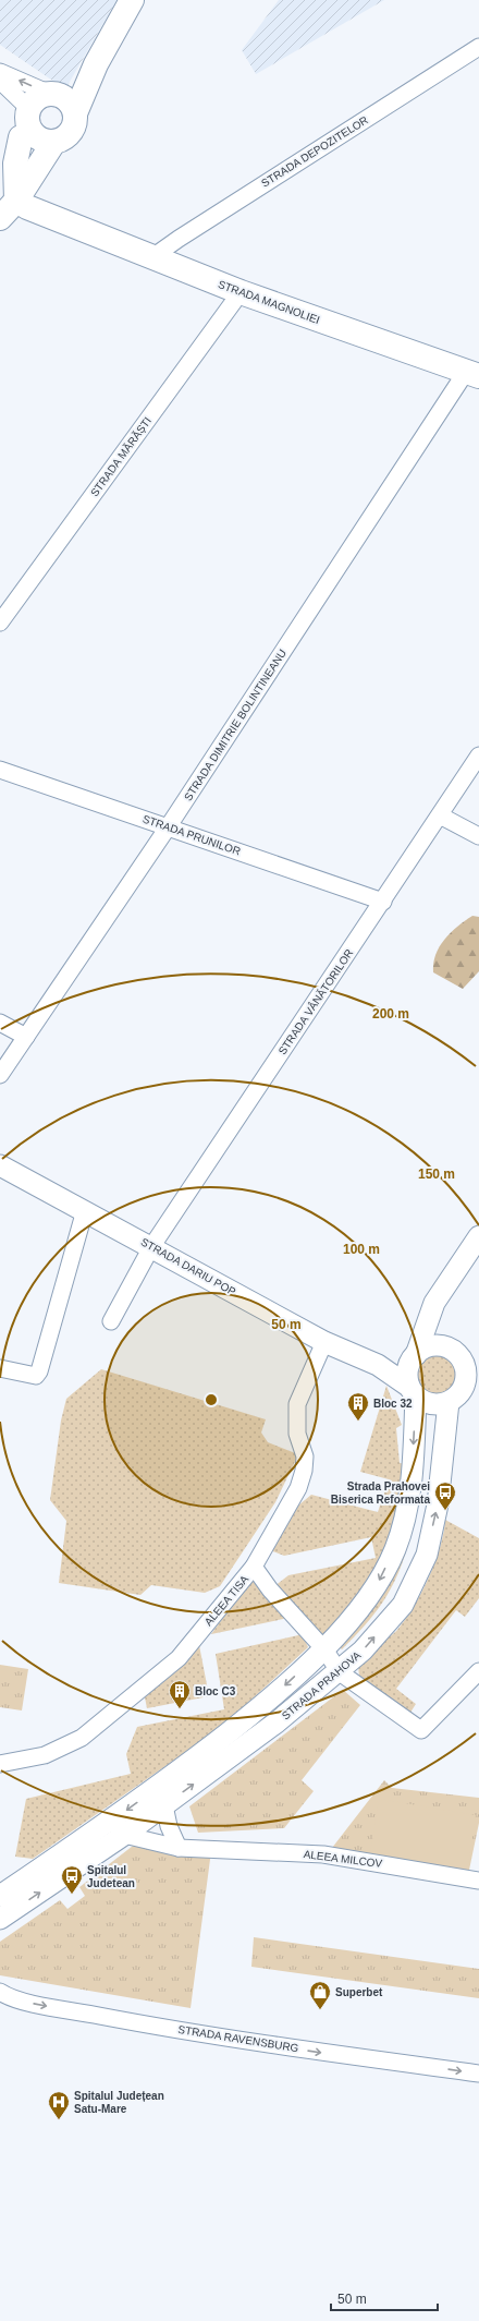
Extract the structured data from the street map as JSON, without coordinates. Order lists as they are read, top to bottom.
{
  "streets": {
    "main road": ["STRADA MAGNOLIEI"],
    "street": [
      "STRADA DEPOZITELOR",
      "STRADA MĂRĂȘTI",
      "STRADA DIMITRIE BOLINTINEANU",
      "STRADA PRUNILOR",
      "STRADA VÂNĂTORILOR",
      "STRADA DARIU POP",
      "ALEEA TISA",
      "STRADA PRAHOVA",
      "ALEEA MILCOV",
      "STRADA RAVENSBURG"
    ]
  },
  "crossings": [
    ["STRADA DEPOZITELOR", "STRADA MAGNOLIEI"],
    ["STRADA MAGNOLIEI", "STRADA MĂRĂȘTI"],
    ["STRADA MAGNOLIEI", "STRADA DIMITRIE BOLINTINEANU"],
    ["STRADA DIMITRIE BOLINTINEANU", "STRADA PRUNILOR"],
    ["STRADA PRUNILOR", "STRADA VÂNĂTORILOR"],
    ["STRADA VÂNĂTORILOR", "STRADA DARIU POP"],
    ["STRADA DARIU POP", "ALEEA TISA"],
    ["STRADA DARIU POP", "STRADA PRAHOVA"],
    ["STRADA PRAHOVA", "ALEEA MILCOV"]
  ],
  "one_way": ["STRADA RAVENSBURG"],
  "places": {
    "building": ["Bloc 32", "Bloc C3"],
    "bus stop": ["Strada Prahovei Biserica Reformata", "Spitalul Judetean"],
    "shop": ["Superbet"],
    "hospital": ["Spitalul Județean Satu-Mare"]
  },
  "scale_bar": "50 m",
  "rings": [
    "200 m",
    "150 m",
    "100 m",
    "50 m"
  ]
}
